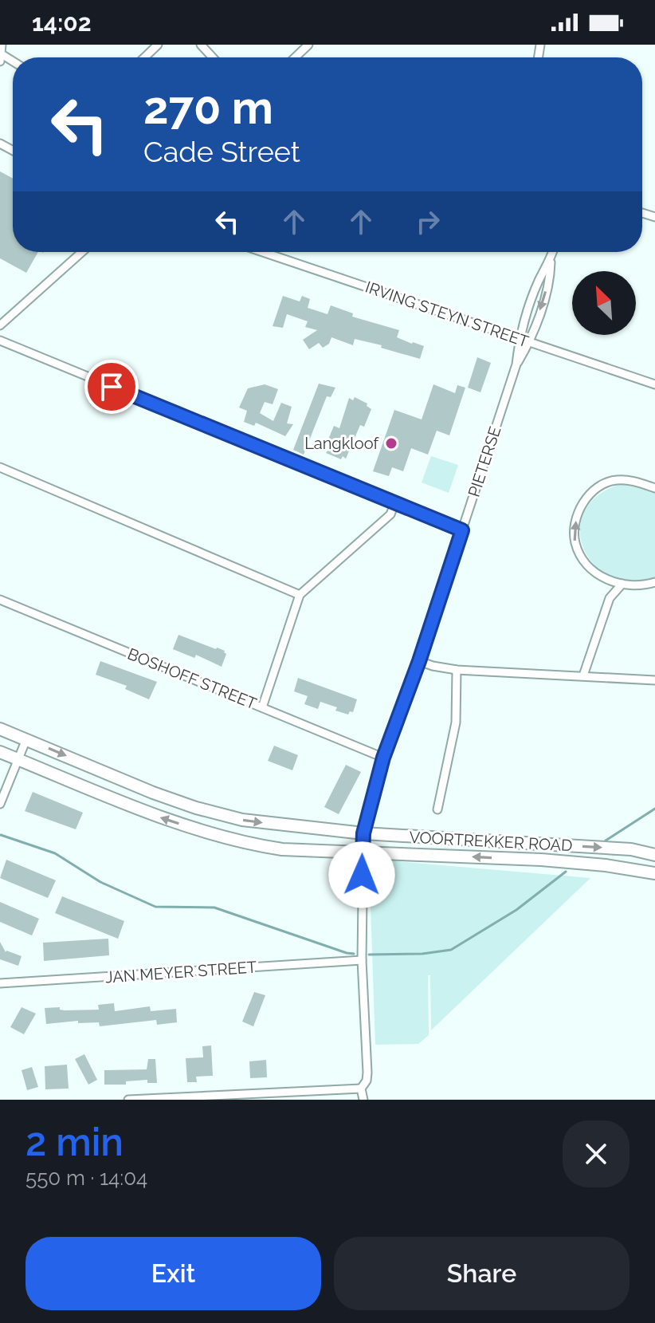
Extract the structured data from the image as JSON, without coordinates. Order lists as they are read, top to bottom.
{
  "streets": {
    "main road": ["VOORTREKKER ROAD"],
    "street": [
      "IRVING STEYN STREET",
      "PIETERSE",
      "BOSHOFF STREET",
      "JAN MEYER STREET"
    ]
  },
  "crossings": [
    ["IRVING STEYN STREET", "PIETERSE"],
    ["PIETERSE", "BOSHOFF STREET"],
    ["PIETERSE", "VOORTREKKER ROAD"],
    ["PIETERSE", "JAN MEYER STREET"]
  ],
  "places": ["Langkloof"],
  "north": "top left",
  "page": {
    "status": "14:02",
    "turn": ["270 m", "Cade Street"],
    "heading": ["2 min", "550 m · 14:04"],
    "buttons": ["Exit", "Share"]
  }
}
